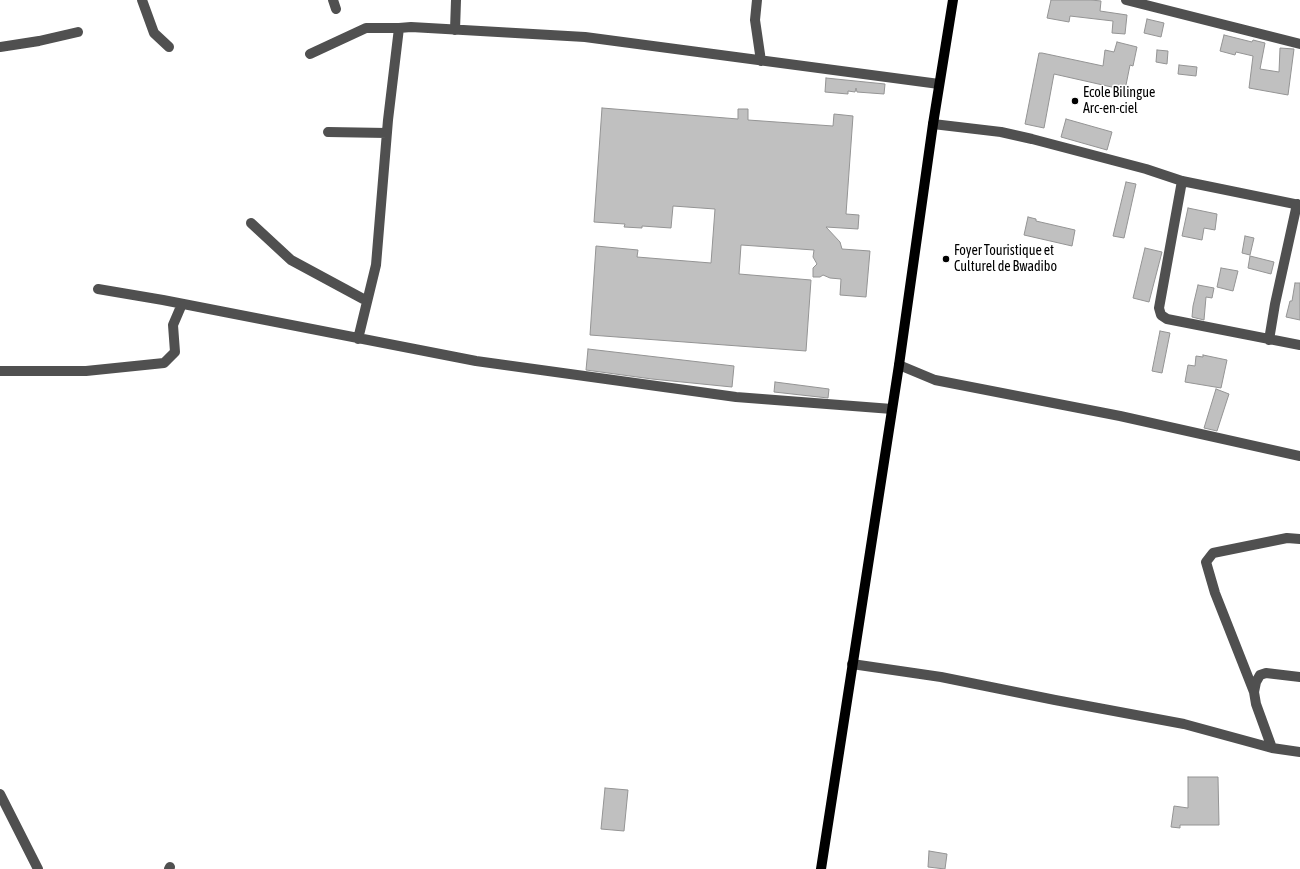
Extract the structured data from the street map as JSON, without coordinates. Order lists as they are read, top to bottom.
{
  "places": ["Ecole Bilingue Arc-en-ciel", "Foyer Touristique et Culturel de Bwadibo"]
}
